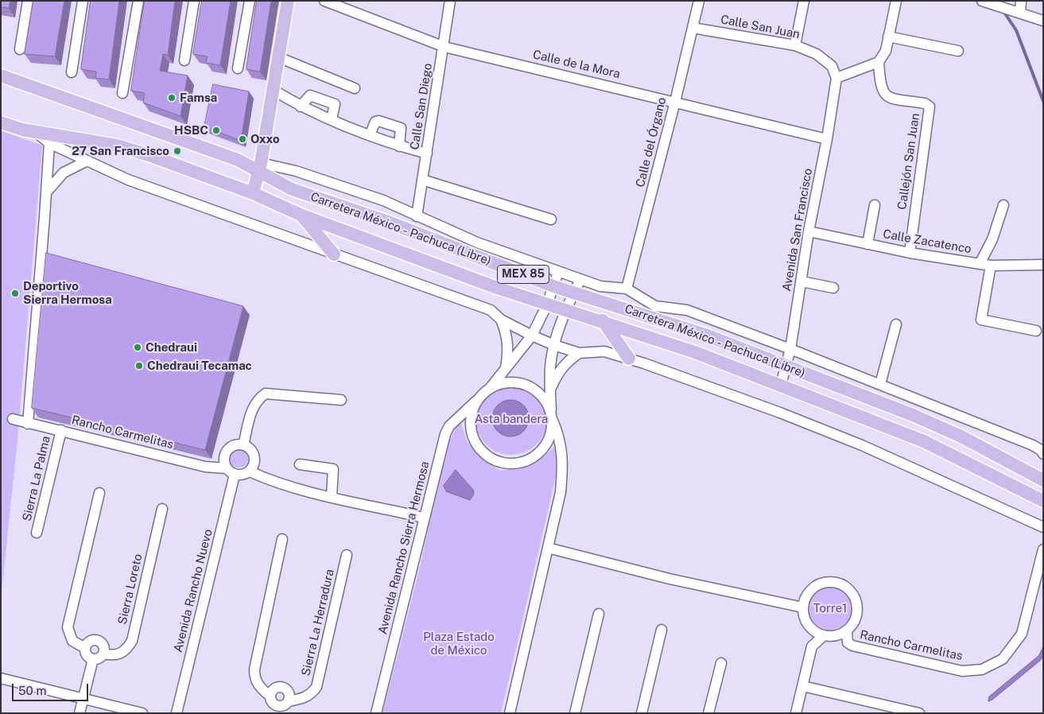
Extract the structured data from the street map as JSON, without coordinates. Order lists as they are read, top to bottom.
{
  "streets": {
    "main road": ["Carretera México - Pachuca (Libre)", "MEX 85"],
    "street": [
      "Calle San Juan",
      "Calle de la Mora",
      "Calle San Diego",
      "Calle del Órgano",
      "Callejón San Juan",
      "Avenida San Francisco",
      "Calle Zacatenco",
      "Rancho Carmelitas",
      "Sierra La Palma",
      "Avenida Rancho Sierra Hermosa",
      "Sierra Loreto",
      "Avenida Rancho Nuevo",
      "Sierra La Herradura"
    ]
  },
  "crossings": [
    ["Calle San Juan", "Calle del Órgano"],
    ["Calle San Juan", "Avenida San Francisco"],
    ["Calle de la Mora", "Calle San Diego"],
    ["Calle de la Mora", "Calle del Órgano"],
    ["Calle de la Mora", "Avenida San Francisco"],
    ["Callejón San Juan", "Calle Zacatenco"],
    ["Carretera México - Pachuca (Libre)", "Avenida San Francisco"],
    ["Avenida San Francisco", "Calle Zacatenco"],
    ["Rancho Carmelitas", "Sierra La Palma"],
    ["Rancho Carmelitas", "Avenida Rancho Nuevo"]
  ],
  "parks": ["Asta bandera", "Torre1", "Plaza Estado de México"],
  "places": [
    "Famsa",
    "HSBC",
    "Oxxo",
    "27 San Francisco",
    "Deportivo Sierra Hermosa",
    "Chedraui",
    "Chedraui Tecamac"
  ],
  "scale_bar": "50 m"
}
